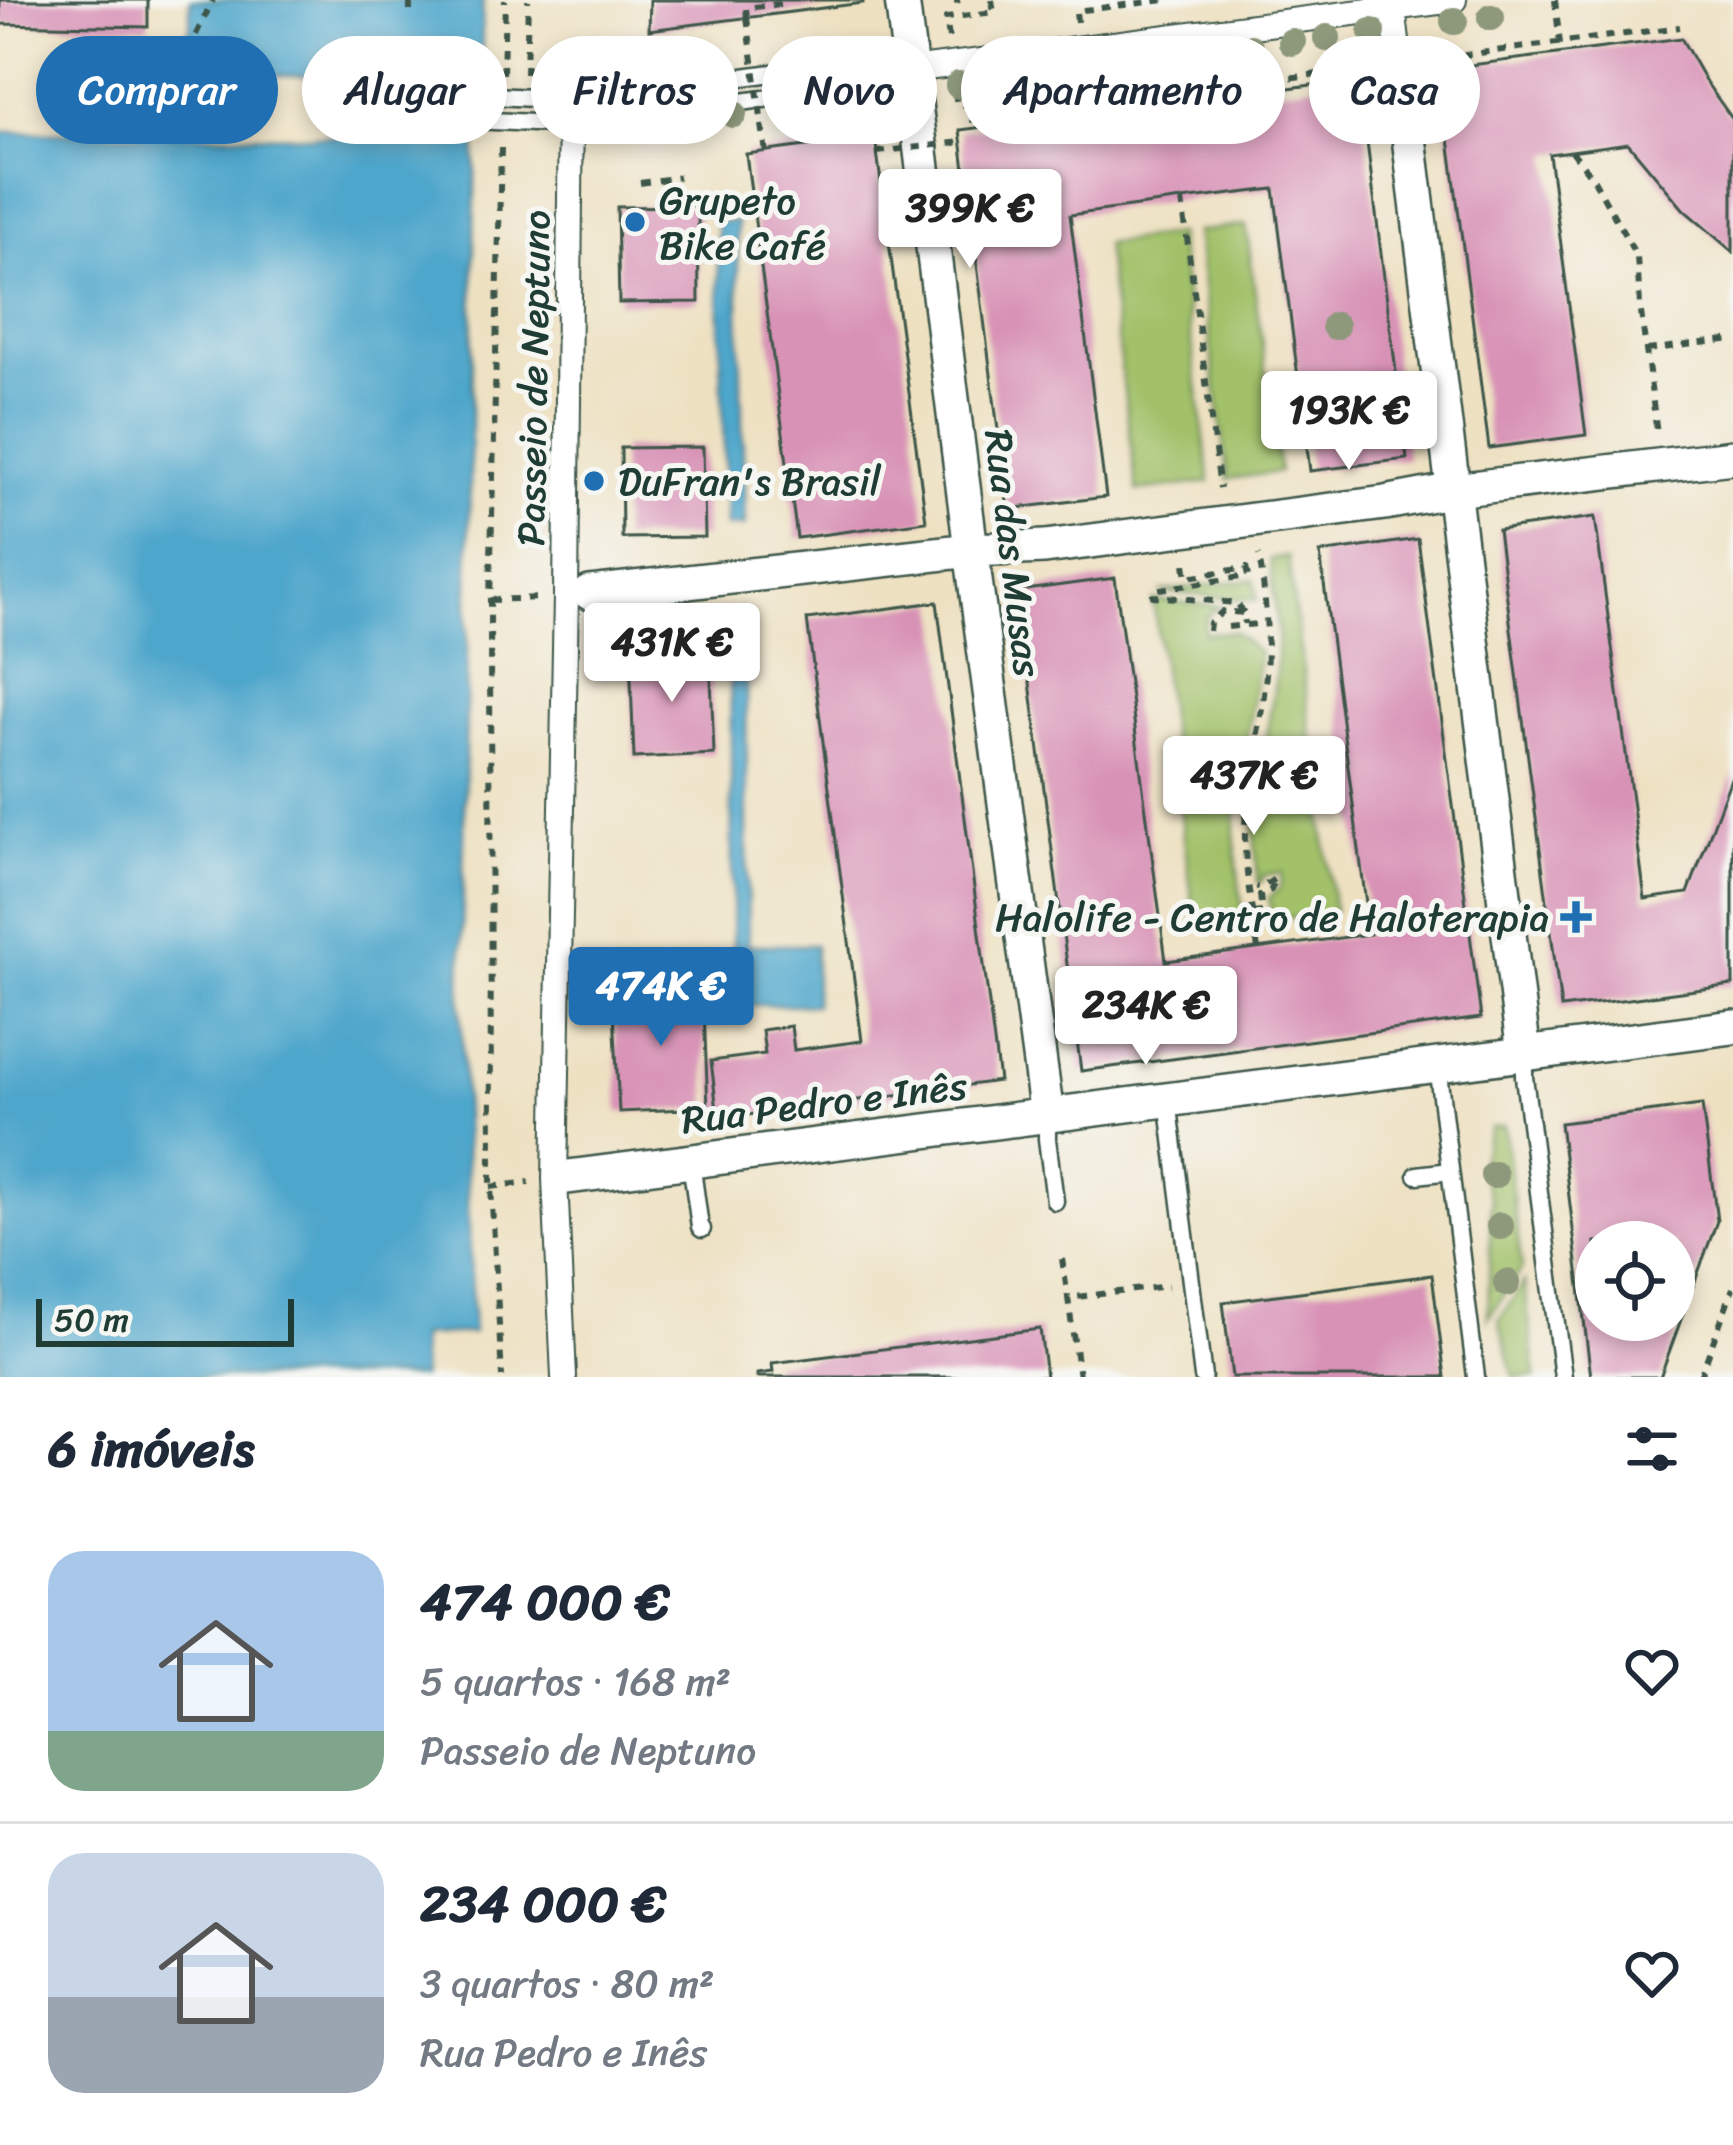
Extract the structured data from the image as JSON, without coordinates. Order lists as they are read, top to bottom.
{
  "streets": {
    "street": ["Passeio de Neptuno", "Rua das Musas", "Rua Pedro e Inês"]
  },
  "crossings": [
    ["Rua das Musas", "Rua Pedro e Inês"]
  ],
  "places": {
    "other": ["Grupeto Bike Café", "DuFran's Brasil"],
    "health": ["Halolife - Centro de Haloterapia"]
  },
  "scale_bar": "50 m",
  "page": {
    "chip": [
      "Comprar",
      "Alugar",
      "Filtros",
      "Novo",
      "Apartamento",
      "Casa"
    ],
    "price": [
      "399K €",
      "193K €",
      "431K €",
      "437K €",
      "474K €",
      "234K €"
    ],
    "scale": "50 m",
    "heading": "6 imóveis",
    "list": [
      {
        "name": "474 000 €",
        "note": "5 quartos · 168 m² · Passeio de Neptuno"
      },
      {
        "name": "234 000 €",
        "note": "3 quartos · 80 m² · Rua Pedro e Inês"
      }
    ]
  }
}
